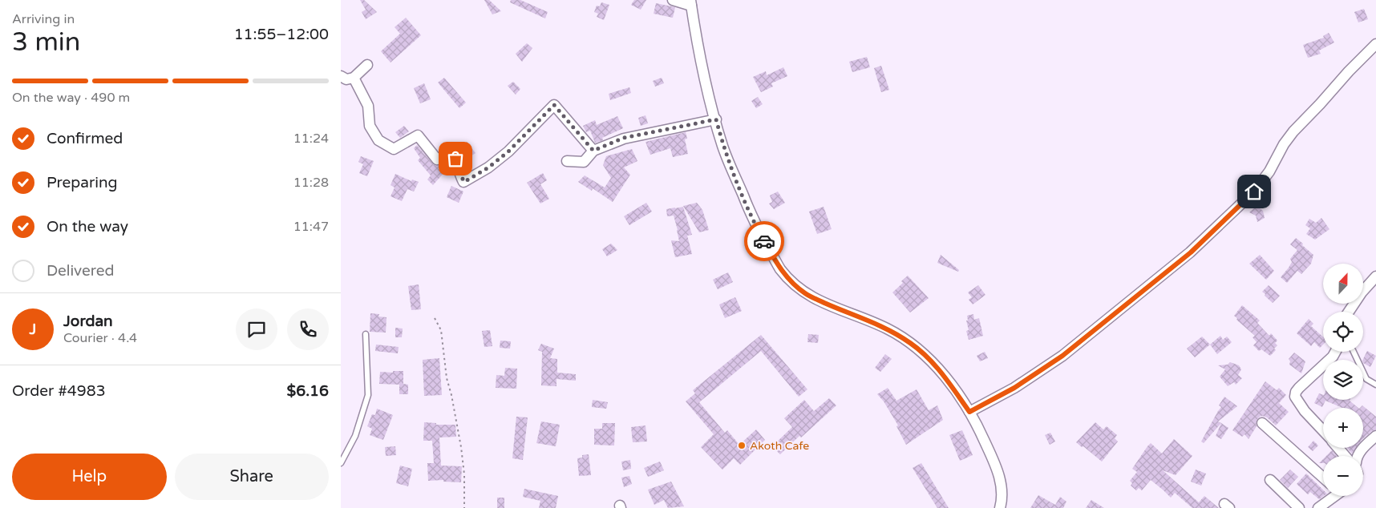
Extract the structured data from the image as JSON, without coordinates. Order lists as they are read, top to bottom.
{
  "places": ["Akoth Cafe"],
  "north": "top",
  "page": {
    "heading": ["3 min", "Arriving in", "11:55–12:00"],
    "panel": [
      "Jordan",
      "Courier · 4.4",
      "Order #4983",
      "$6.16"
    ],
    "bar": "On the way · 490 m",
    "list": [
      ["Confirmed", "11:24"],
      ["Preparing", "11:28"],
      ["On the way", "11:47"],
      "Delivered"
    ],
    "map_buttons": ["+", "−"],
    "round": "J",
    "buttons": ["Help", "Share"]
  }
}
